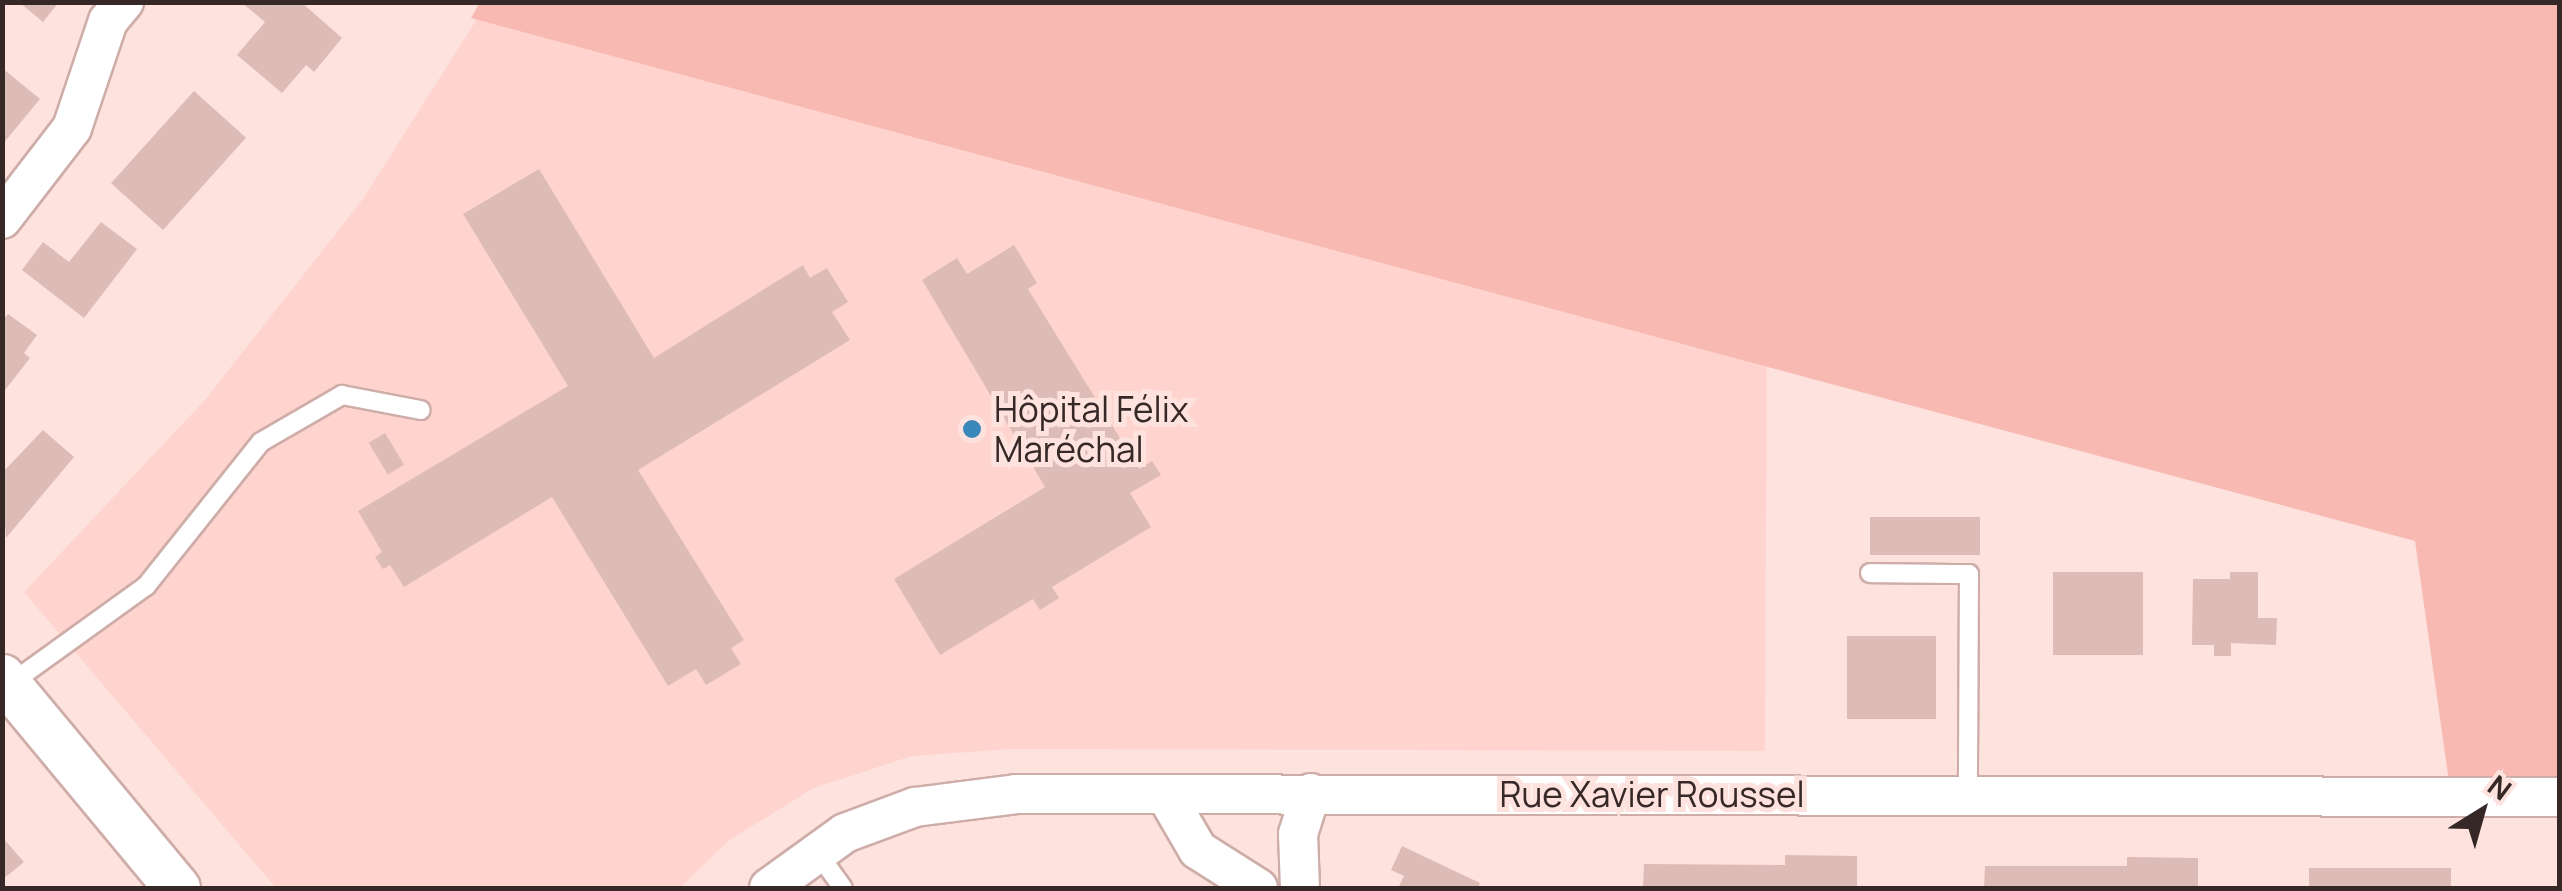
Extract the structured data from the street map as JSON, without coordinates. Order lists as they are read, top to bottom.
{
  "streets": {
    "street": ["Rue Xavier Roussel"]
  },
  "places": ["Hôpital Félix Maréchal"],
  "north": "top right"
}
